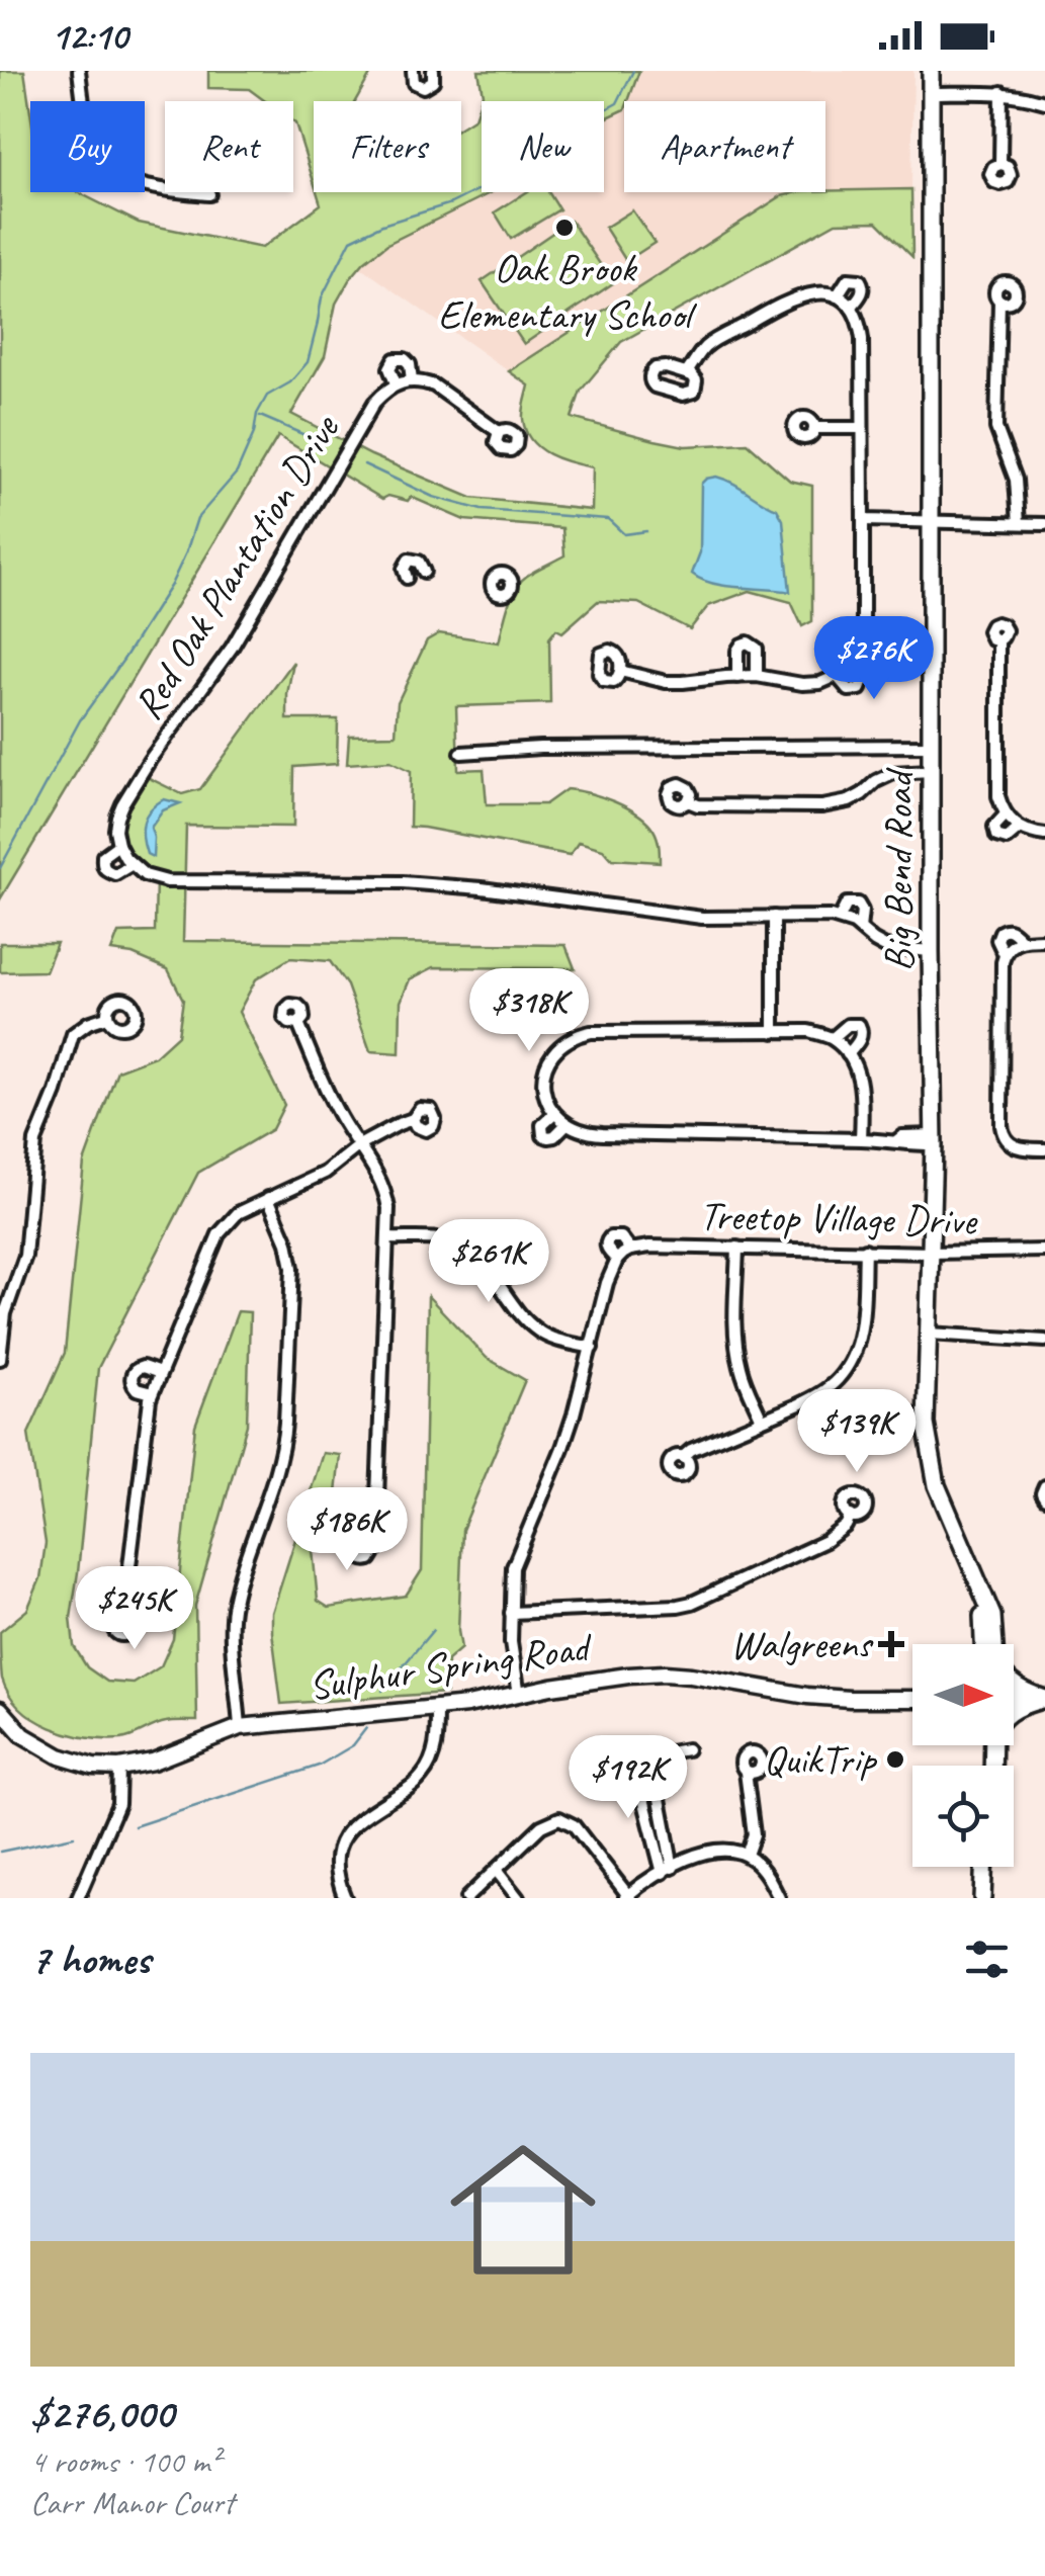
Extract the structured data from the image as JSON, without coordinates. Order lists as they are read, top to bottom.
{
  "streets": {
    "main road": ["Big Bend Road"],
    "street": ["Red Oak Plantation Drive", "Treetop Village Drive", "Sulphur Spring Road"]
  },
  "crossings": [
    ["Red Oak Plantation Drive", "Big Bend Road"],
    ["Big Bend Road", "Treetop Village Drive"],
    ["Treetop Village Drive", "Sulphur Spring Road"]
  ],
  "places": {
    "other": ["Oak Brook Elementary School", "QuikTrip"],
    "health": ["Walgreens"]
  },
  "north": "right",
  "page": {
    "status": "12:10",
    "chip": [
      "Buy",
      "Rent",
      "Filters",
      "New",
      "Apartment"
    ],
    "price": [
      "$276K",
      "$318K",
      "$261K",
      "$139K",
      "$186K",
      "$245K",
      "$192K"
    ],
    "heading": "7 homes",
    "list": [
      {
        "name": "$276,000",
        "note": "4 rooms · 100 m² · Carr Manor Court"
      }
    ]
  }
}
